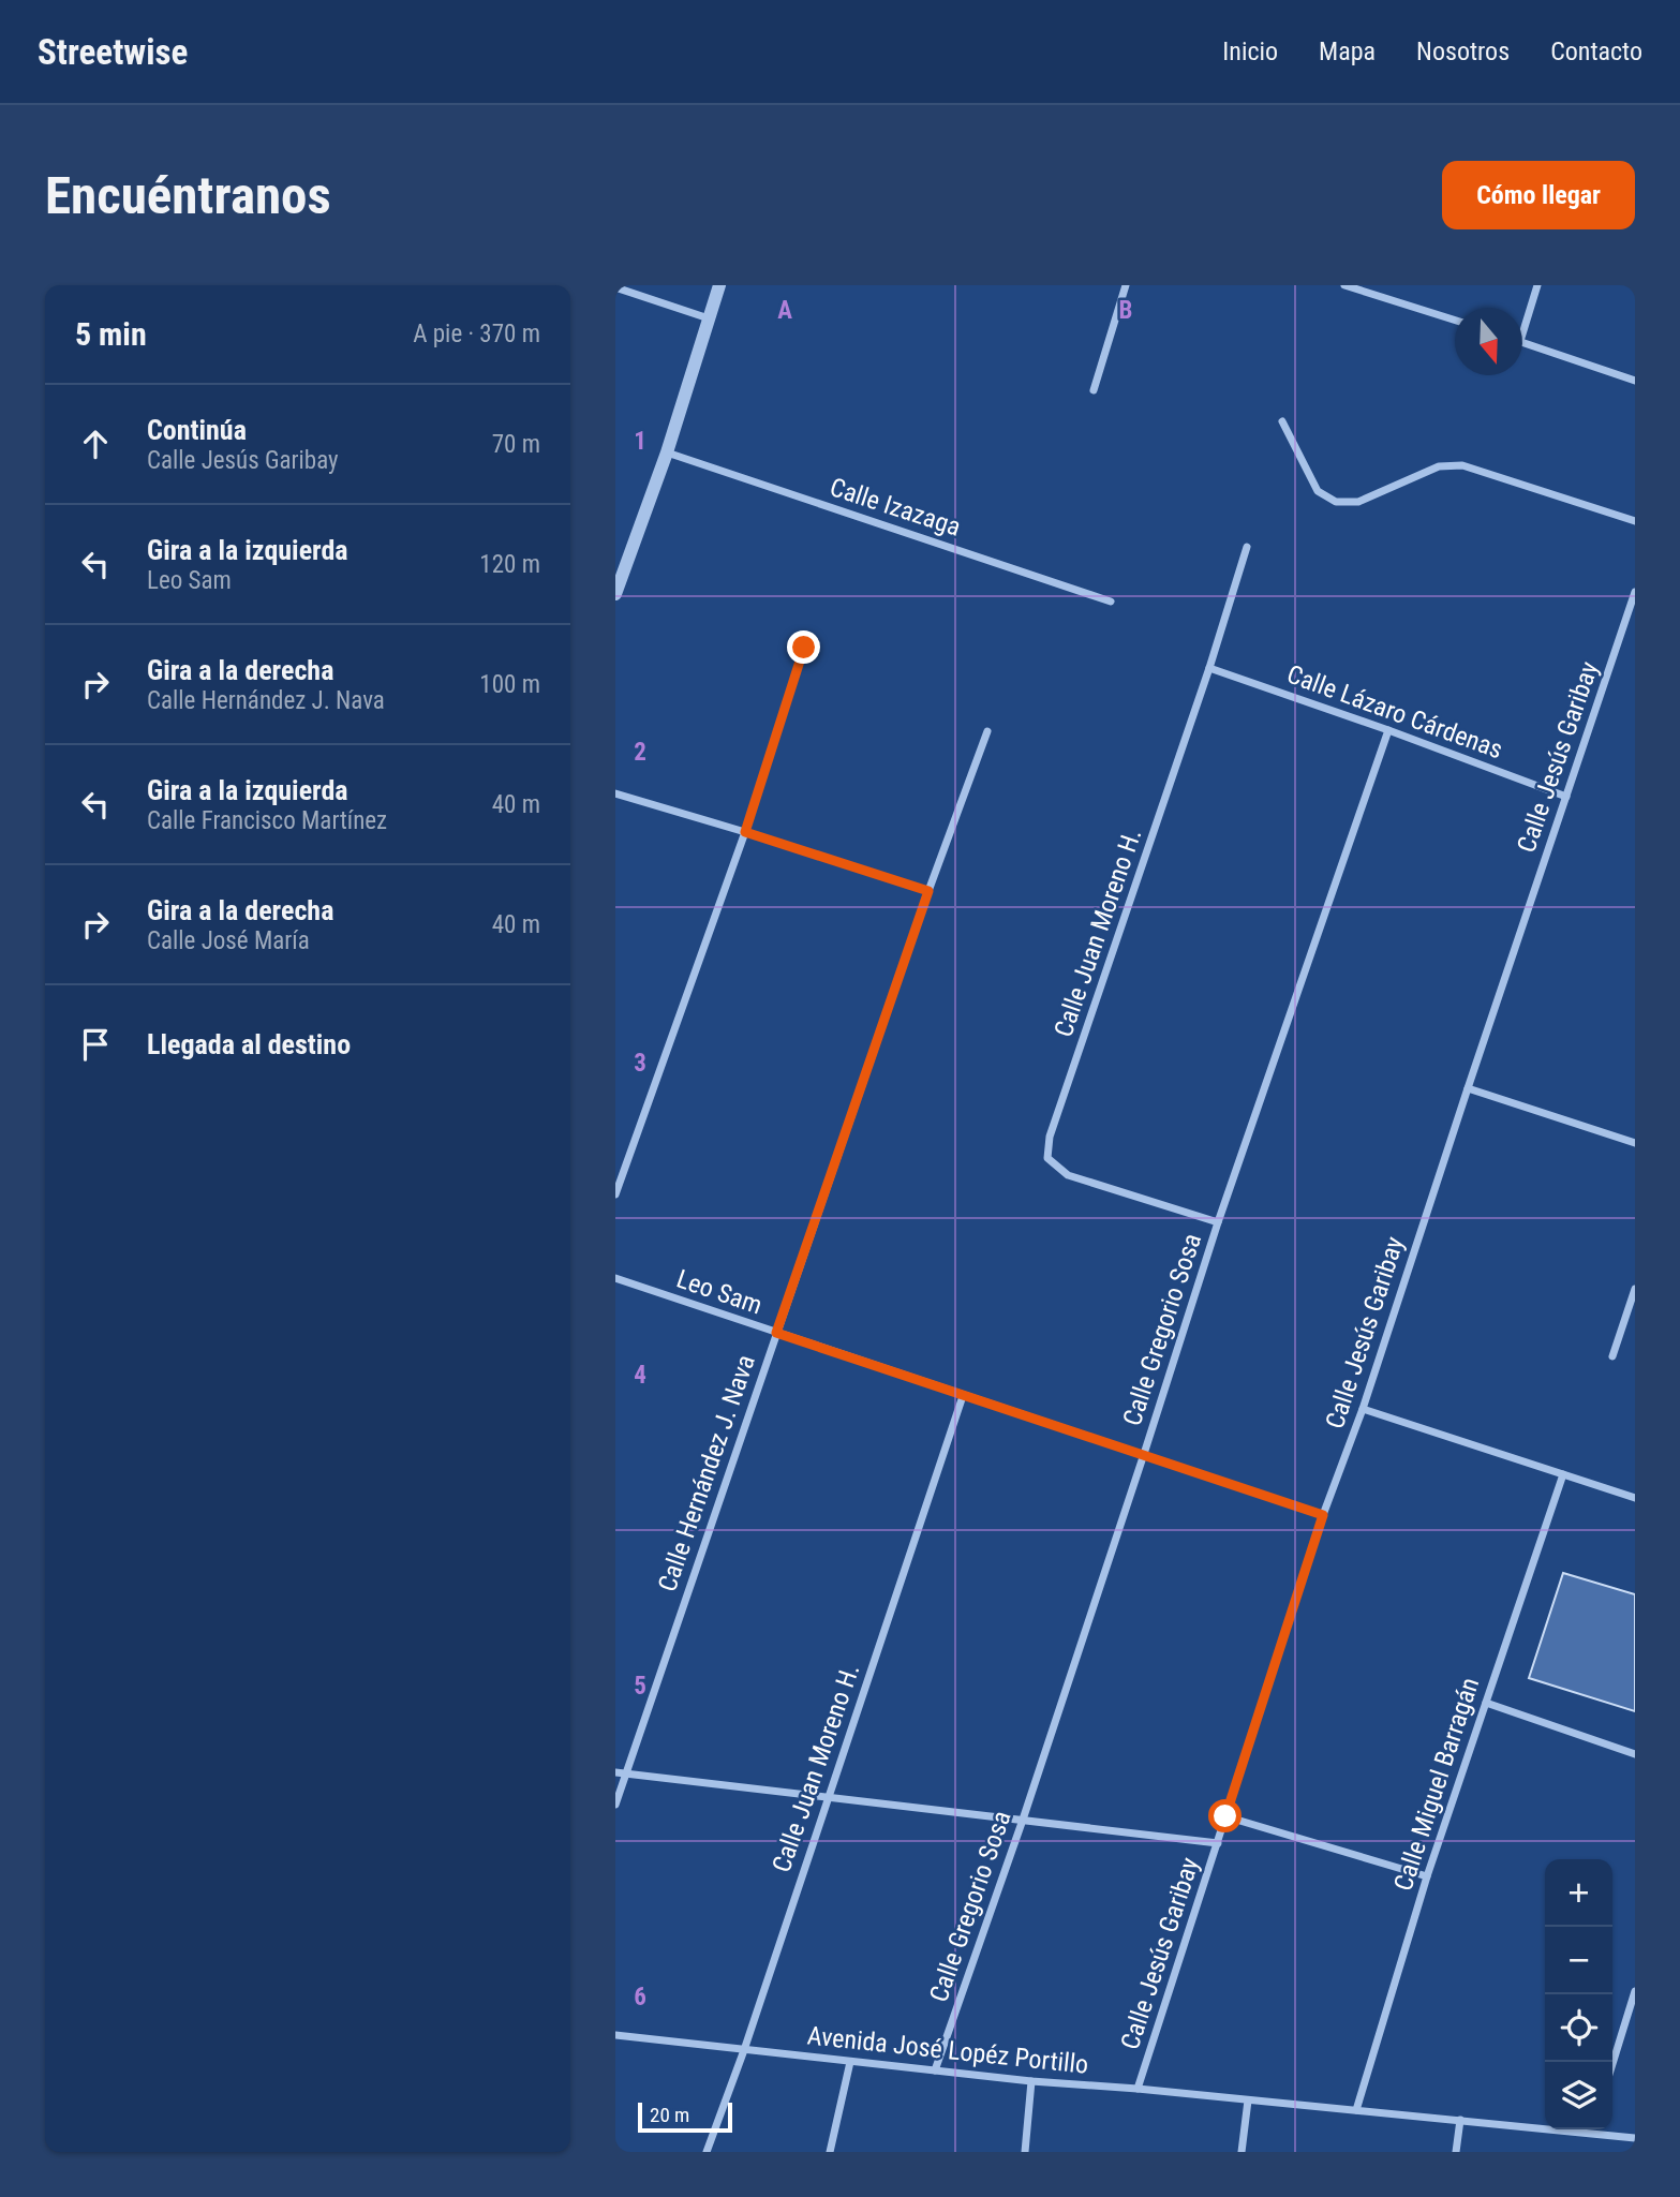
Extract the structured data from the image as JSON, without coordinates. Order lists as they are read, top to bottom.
{
  "streets": {
    "street": [
      "Calle Izazaga",
      "Calle Lázaro Cárdenas",
      "Calle Jesús Garibay",
      "Calle Juan Moreno H.",
      "Leo Sam",
      "Calle Gregorio Sosa",
      "Calle Hernández J. Nava",
      "Calle Miguel Barragán",
      "Avenida José Lopéz Portillo"
    ]
  },
  "crossings": [
    ["Calle Lázaro Cárdenas", "Calle Jesús Garibay"],
    ["Calle Lázaro Cárdenas", "Calle Juan Moreno H."],
    ["Calle Lázaro Cárdenas", "Calle Gregorio Sosa"],
    ["Calle Jesús Garibay", "Leo Sam"],
    ["Calle Jesús Garibay", "Avenida José Lopéz Portillo"],
    ["Calle Juan Moreno H.", "Leo Sam"],
    ["Calle Juan Moreno H.", "Calle Gregorio Sosa"],
    ["Calle Juan Moreno H.", "Avenida José Lopéz Portillo"],
    ["Leo Sam", "Calle Gregorio Sosa"],
    ["Leo Sam", "Calle Hernández J. Nava"],
    ["Calle Gregorio Sosa", "Avenida José Lopéz Portillo"],
    ["Calle Miguel Barragán", "Avenida José Lopéz Portillo"]
  ],
  "scale_bar": "20 m",
  "north": "bottom",
  "page": {
    "header": "Streetwise",
    "nav": [
      "Inicio",
      "Mapa",
      "Nosotros",
      "Contacto"
    ],
    "buttons": "Cómo llegar",
    "title": "Encuéntranos",
    "heading": ["5 min", "A pie · 370 m"],
    "list": [
      ["Continúa", "Calle Jesús Garibay", "70 m"],
      ["Gira a la izquierda", "Leo Sam", "120 m"],
      ["Gira a la derecha", "Calle Hernández J. Nava", "100 m"],
      ["Gira a la izquierda", "Calle Francisco Martínez", "40 m"],
      ["Gira a la derecha", "Calle José María", "40 m"],
      "Llegada al destino"
    ],
    "map_buttons": ["+", "−"],
    "scale": "20 m"
  },
  "grid": {
    "columns": ["A", "B"],
    "rows": [
      "1",
      "2",
      "3",
      "4",
      "5",
      "6"
    ]
  }
}
